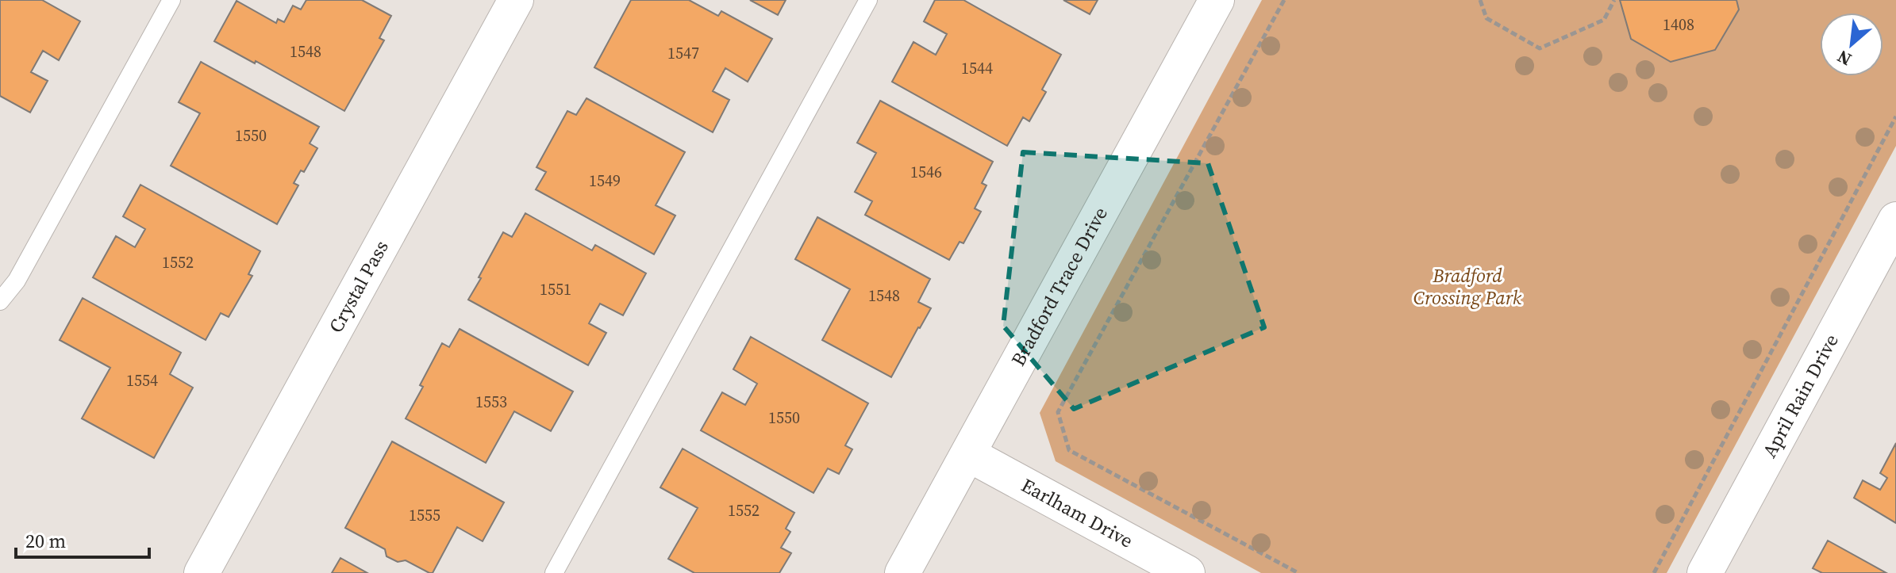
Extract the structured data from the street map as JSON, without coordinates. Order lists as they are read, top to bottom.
{
  "streets": {
    "street": [
      "Crystal Pass",
      "Bradford Trace Drive",
      "April Rain Drive",
      "Earlham Drive"
    ]
  },
  "crossings": [
    ["Bradford Trace Drive", "Earlham Drive"]
  ],
  "parks": ["Bradford Crossing Park"],
  "house_numbers": [
    "1408",
    "1548",
    "1547",
    "1544",
    "1550",
    "1546",
    "1549",
    "1552",
    "1551",
    "1548",
    "1554",
    "1553",
    "1550",
    "1552",
    "1555"
  ],
  "scale_bar": "20 m",
  "north": "bottom left"
}
